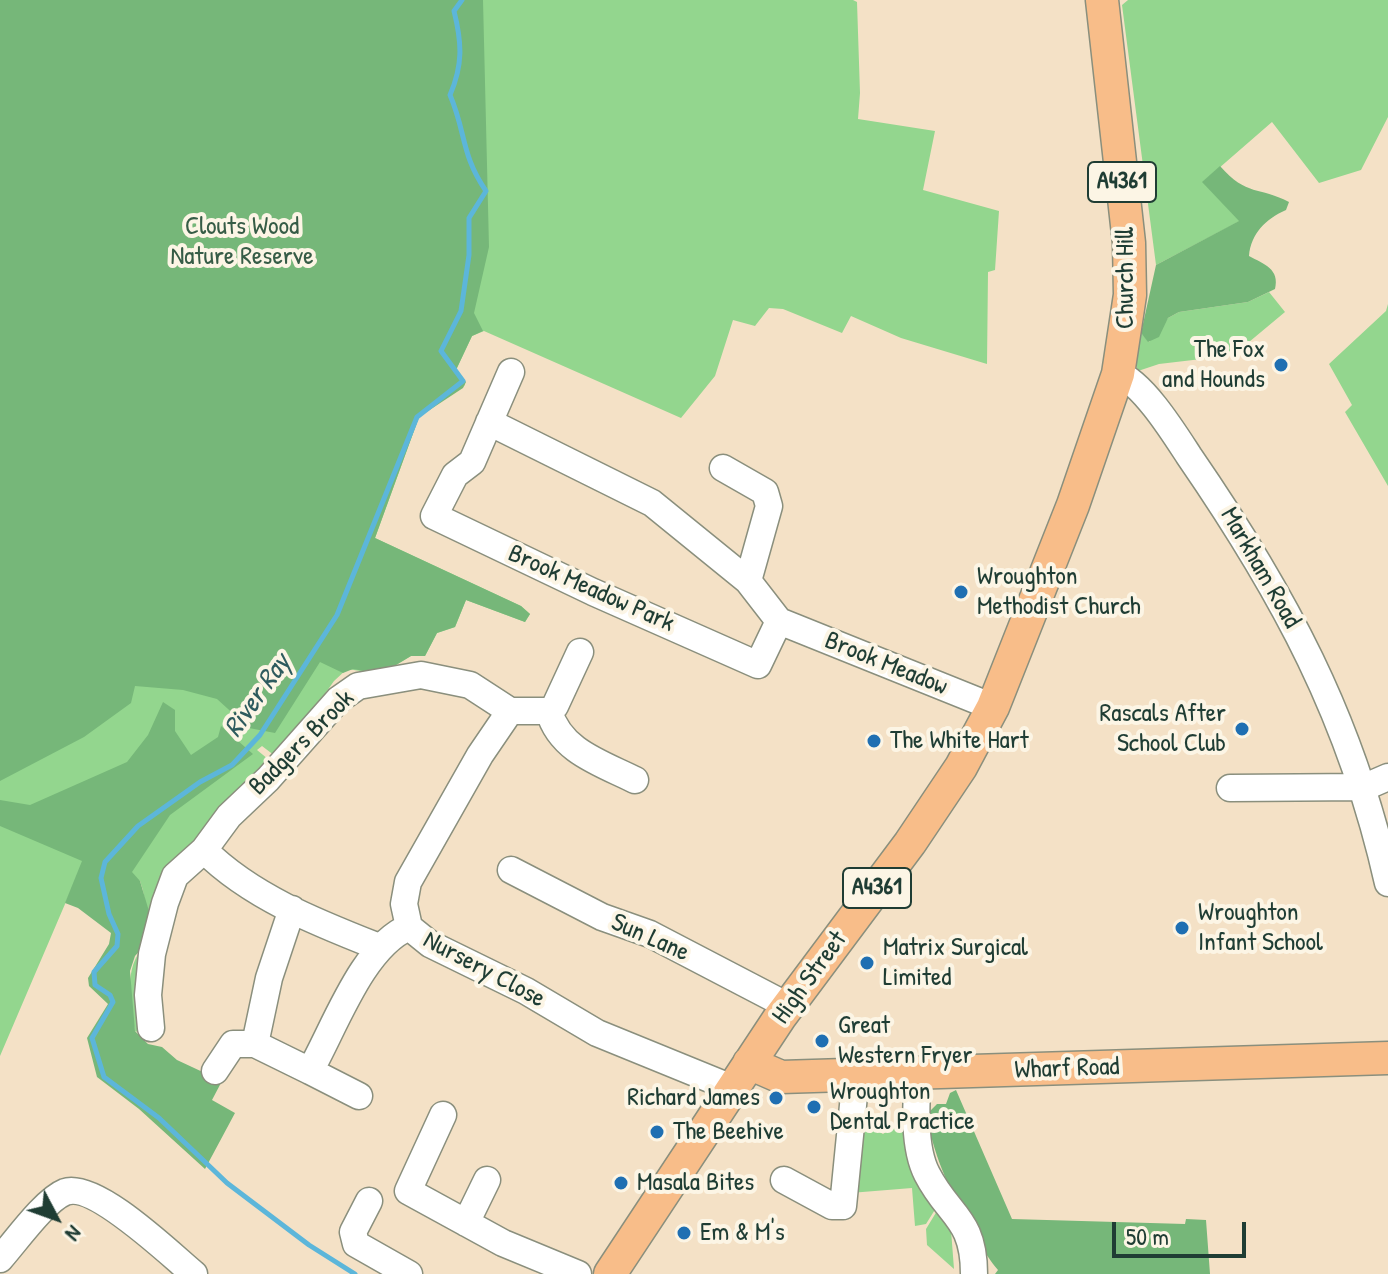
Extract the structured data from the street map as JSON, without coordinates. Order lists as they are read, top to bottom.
{
  "streets": {
    "main road": [
      "A4361",
      "Church Hill",
      "High Street",
      "Wharf Road"
    ],
    "street": [
      "Markham Road",
      "Brook Meadow Park",
      "Brook Meadow",
      "Badgers Brook",
      "Sun Lane",
      "Nursery Close"
    ]
  },
  "crossings": [
    ["Church Hill", "Markham Road"],
    ["Church Hill", "High Street"],
    ["Markham Road", "High Street"],
    ["Brook Meadow Park", "Brook Meadow"],
    ["Brook Meadow", "High Street"],
    ["Badgers Brook", "Nursery Close"],
    ["Sun Lane", "High Street"],
    ["Nursery Close", "High Street"],
    ["Nursery Close", "Wharf Road"],
    ["High Street", "Wharf Road"]
  ],
  "water": ["River Ray"],
  "parks": ["Clouts Wood Nature Reserve"],
  "places": [
    "The Fox and Hounds",
    "Wroughton Methodist Church",
    "Rascals After School Club",
    "The White Hart",
    "Wroughton Infant School",
    "Matrix Surgical Limited",
    "Great Western Fryer",
    "Richard James",
    "Wroughton Dental Practice",
    "The Beehive",
    "Masala Bites",
    "Em & M's"
  ],
  "scale_bar": "50 m",
  "north": "bottom right"
}
